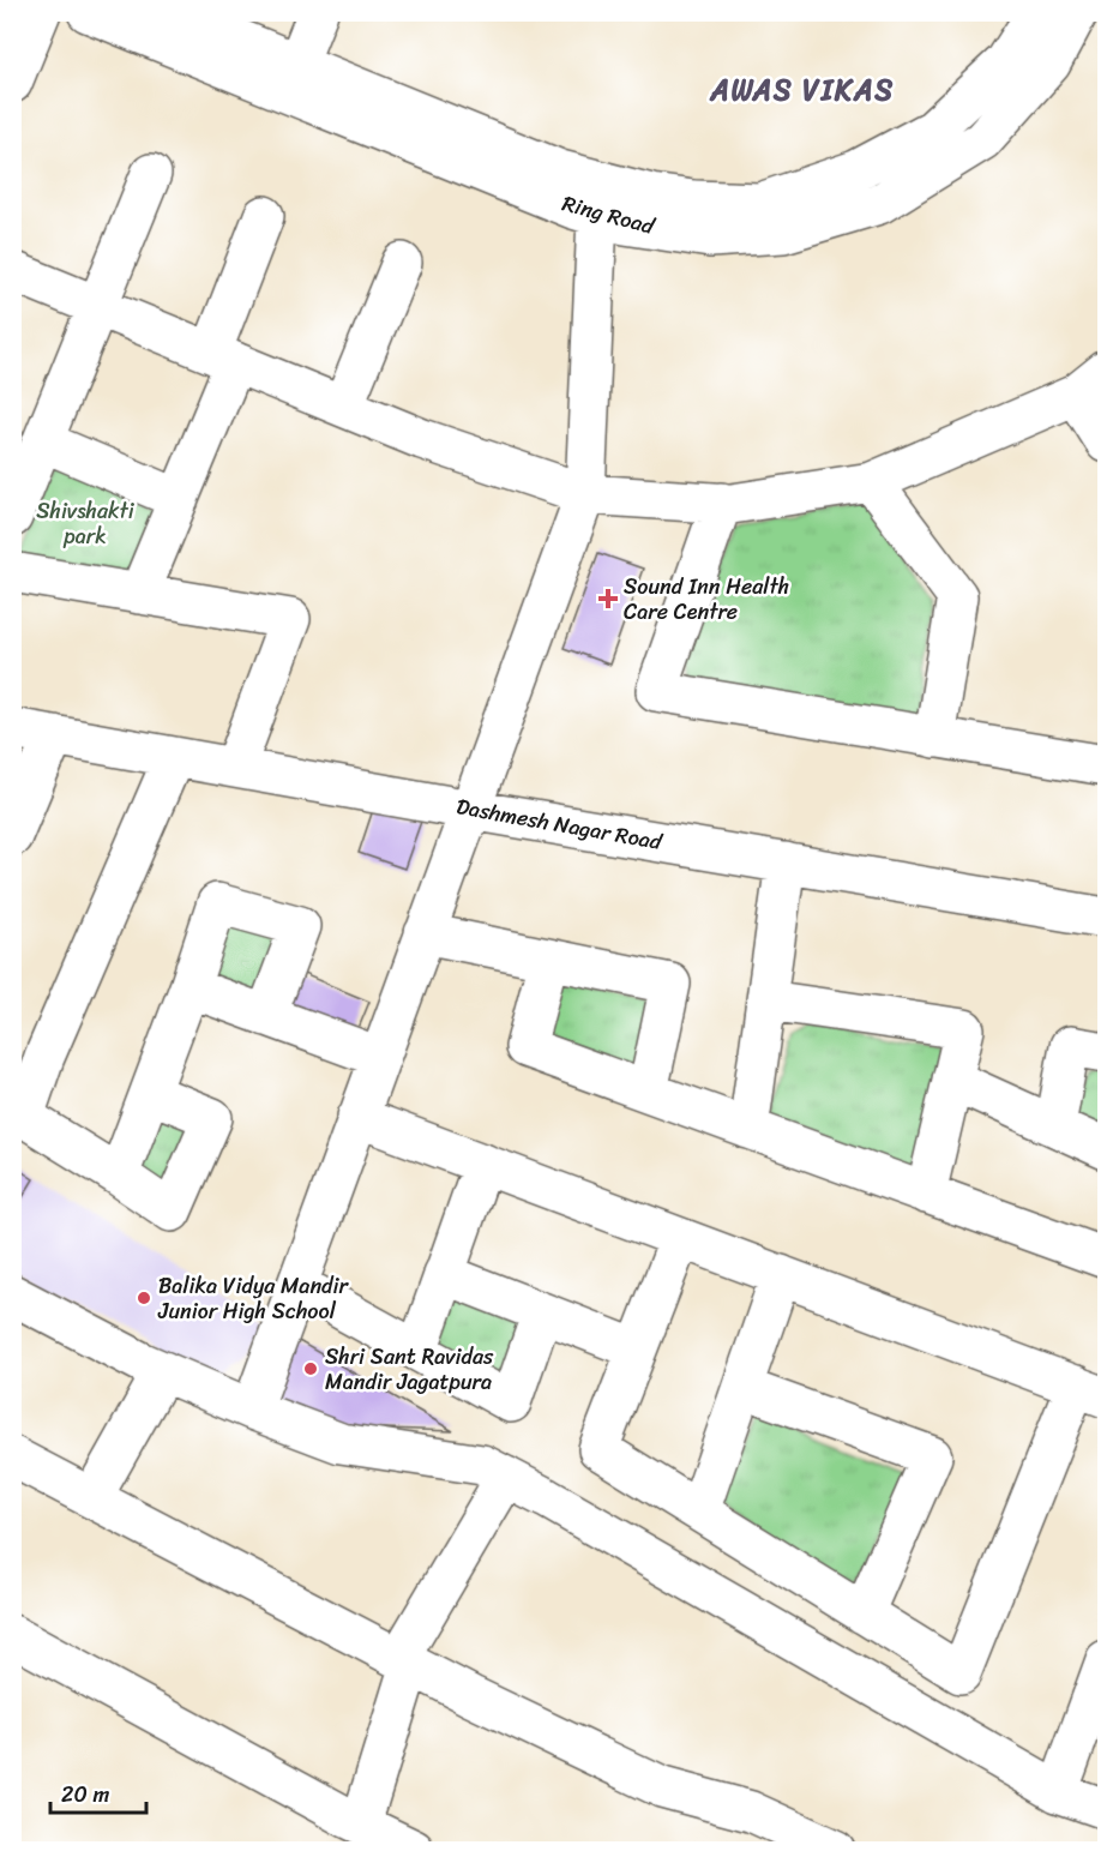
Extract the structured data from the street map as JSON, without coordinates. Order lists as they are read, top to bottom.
{
  "streets": {
    "street": ["Ring Road", "Dashmesh Nagar Road"]
  },
  "districts": ["AWAS VIKAS"],
  "parks": ["Shivshakti park"],
  "places": {
    "health": ["Sound Inn Health Care Centre"],
    "other": ["Balika Vidya Mandir Junior High School", "Shri Sant Ravidas Mandir Jagatpura"]
  },
  "scale_bar": "20 m"
}
